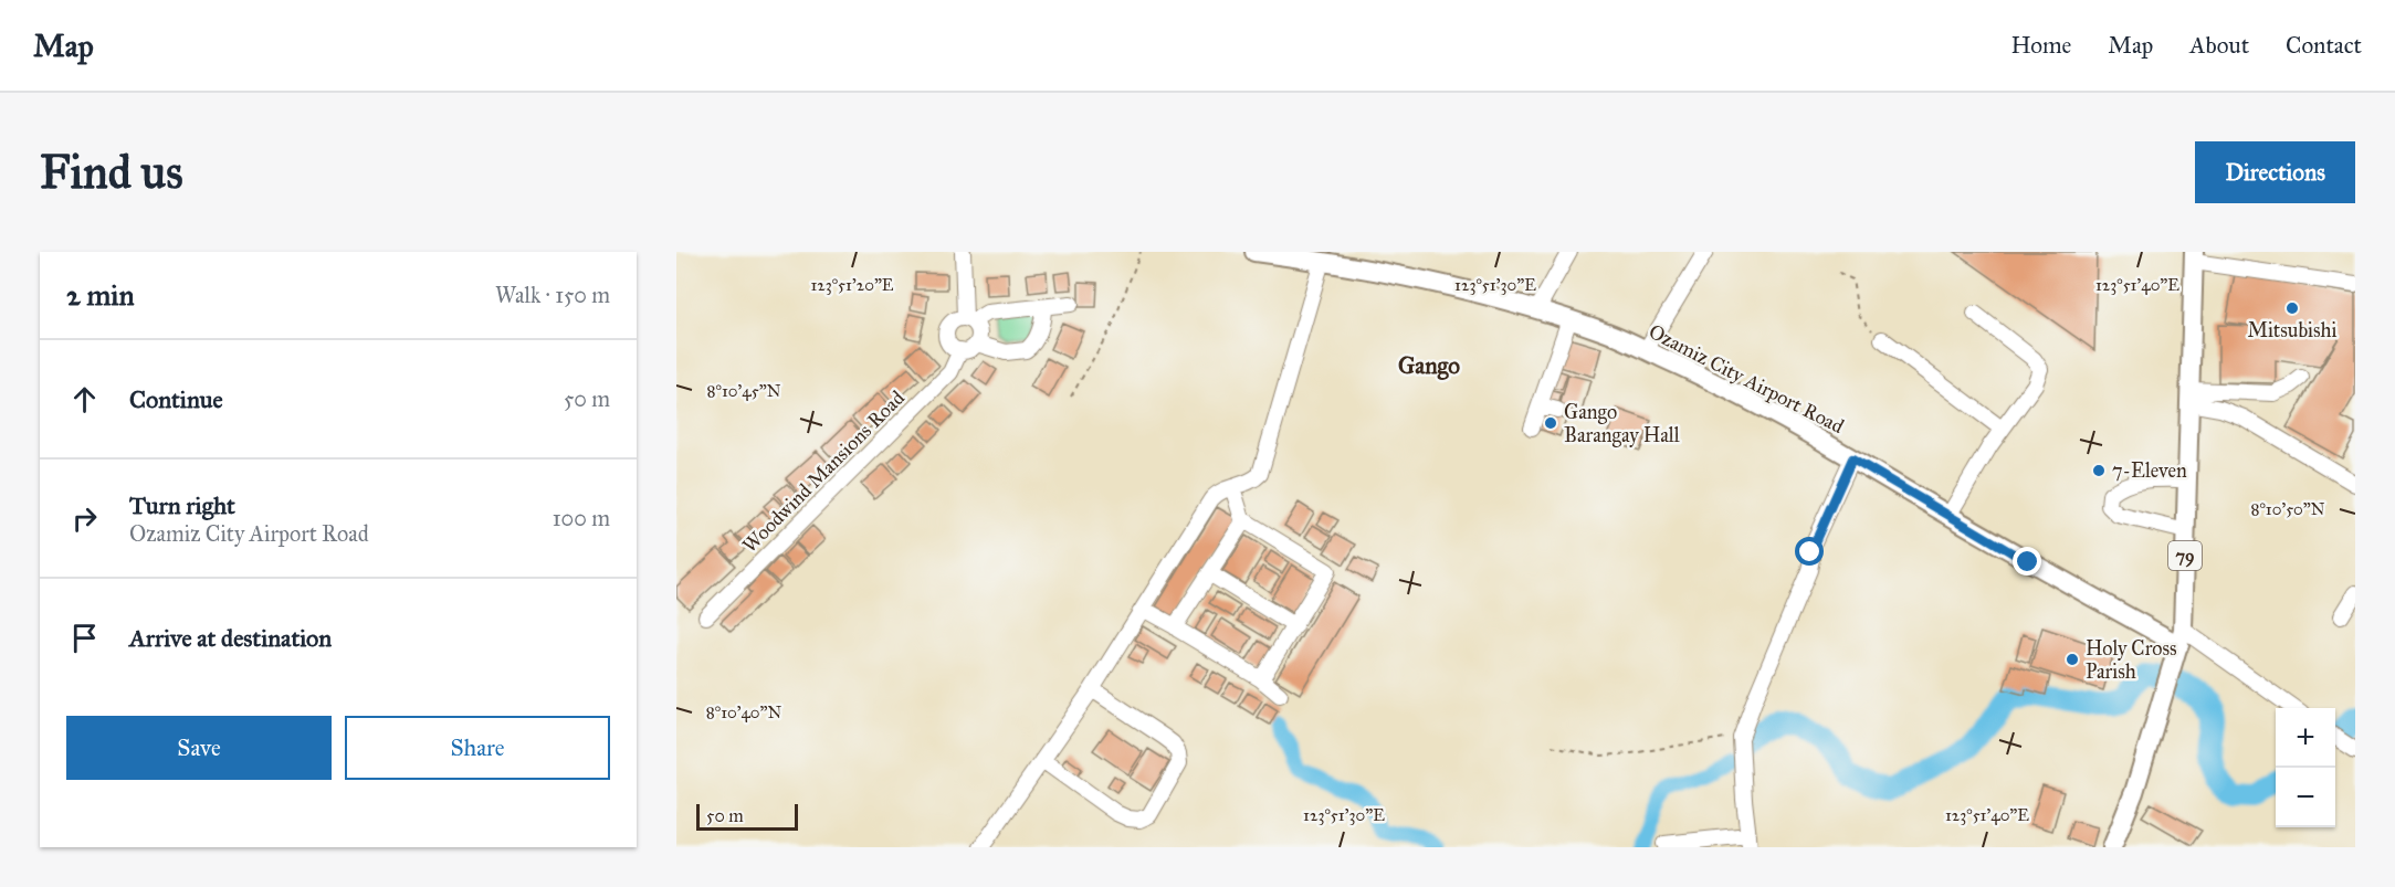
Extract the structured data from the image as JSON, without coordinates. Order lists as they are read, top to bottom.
{
  "streets": {
    "main road": ["Ozamiz City Airport Road", "79"],
    "street": ["Woodwind Mansions Road"]
  },
  "crossings": [
    ["Ozamiz City Airport Road", "79"]
  ],
  "districts": ["Gango"],
  "places": [
    "Mitsubishi",
    "Gango Barangay Hall",
    "7-Eleven",
    "Holy Cross Parish"
  ],
  "scale_bar": "50 m",
  "page": {
    "header": "Map",
    "nav": [
      "Home",
      "Map",
      "About",
      "Contact"
    ],
    "buttons": [
      "Directions",
      ["Save", "Share"]
    ],
    "title": "Find us",
    "heading": ["2 min", "Walk · 150 m"],
    "list": [
      ["Continue", "50 m"],
      ["Turn right", "Ozamiz City Airport Road", "100 m"],
      "Arrive at destination"
    ],
    "map_buttons": ["+", "−"],
    "scale": "50 m"
  },
  "coordinates": [
    "123°51'20\"E",
    "123°51'40\"E",
    "123°51'30\"E",
    "8°10'45\"N",
    "8°10'50\"N",
    "8°10'40\"N"
  ]
}
